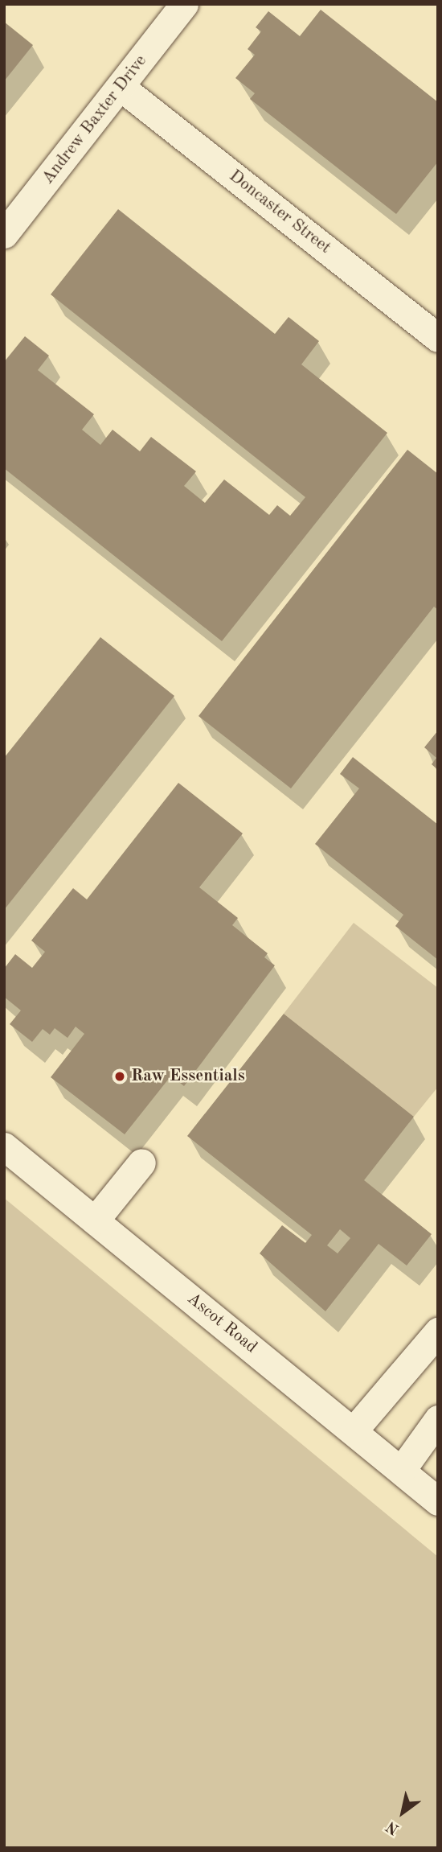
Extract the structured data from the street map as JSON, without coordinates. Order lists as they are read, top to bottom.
{
  "streets": {
    "street": ["Andrew Baxter Drive", "Doncaster Street", "Ascot Road"]
  },
  "crossings": [
    ["Andrew Baxter Drive", "Doncaster Street"]
  ],
  "places": ["Raw Essentials"],
  "north": "bottom left"
}
